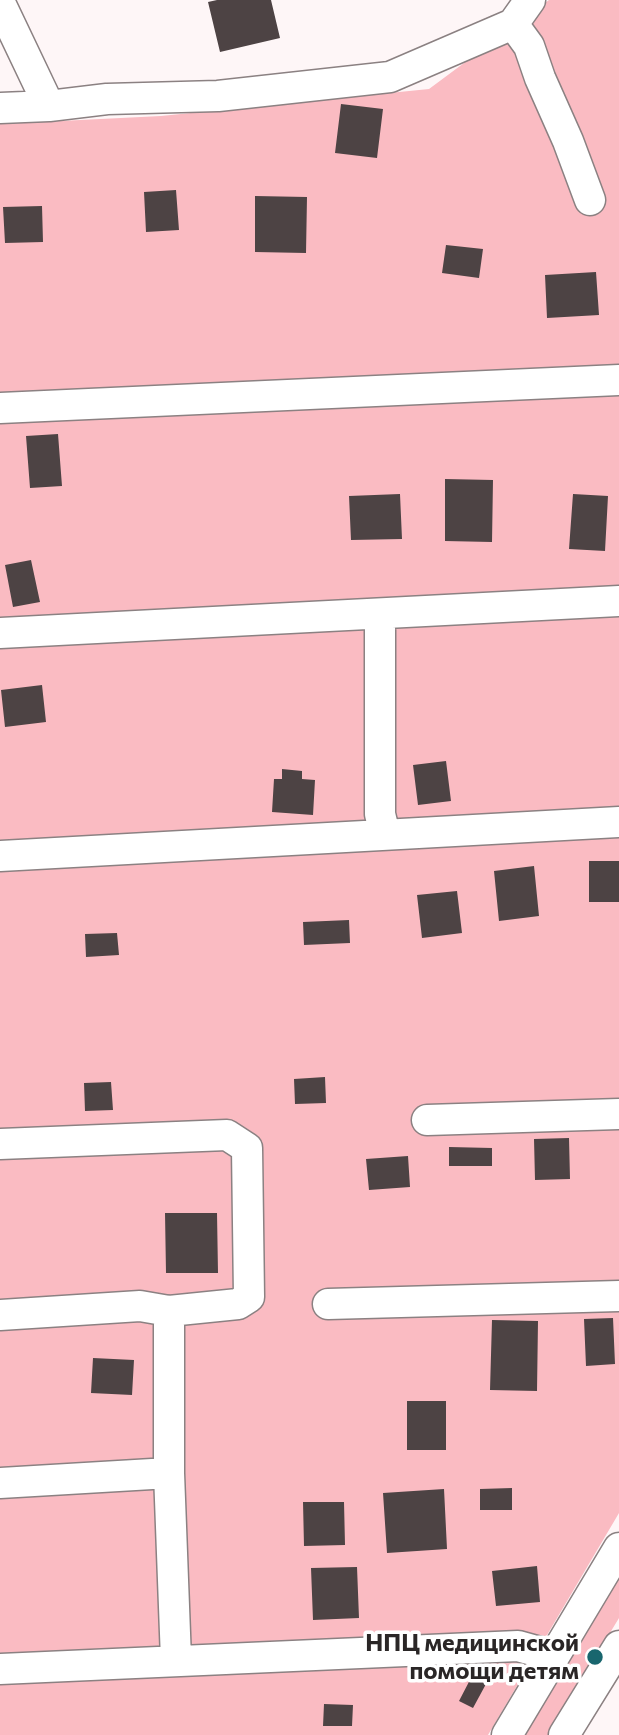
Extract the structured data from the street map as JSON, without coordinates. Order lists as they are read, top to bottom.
{
  "places": ["НПЦ медицинской помощи детям"]
}
